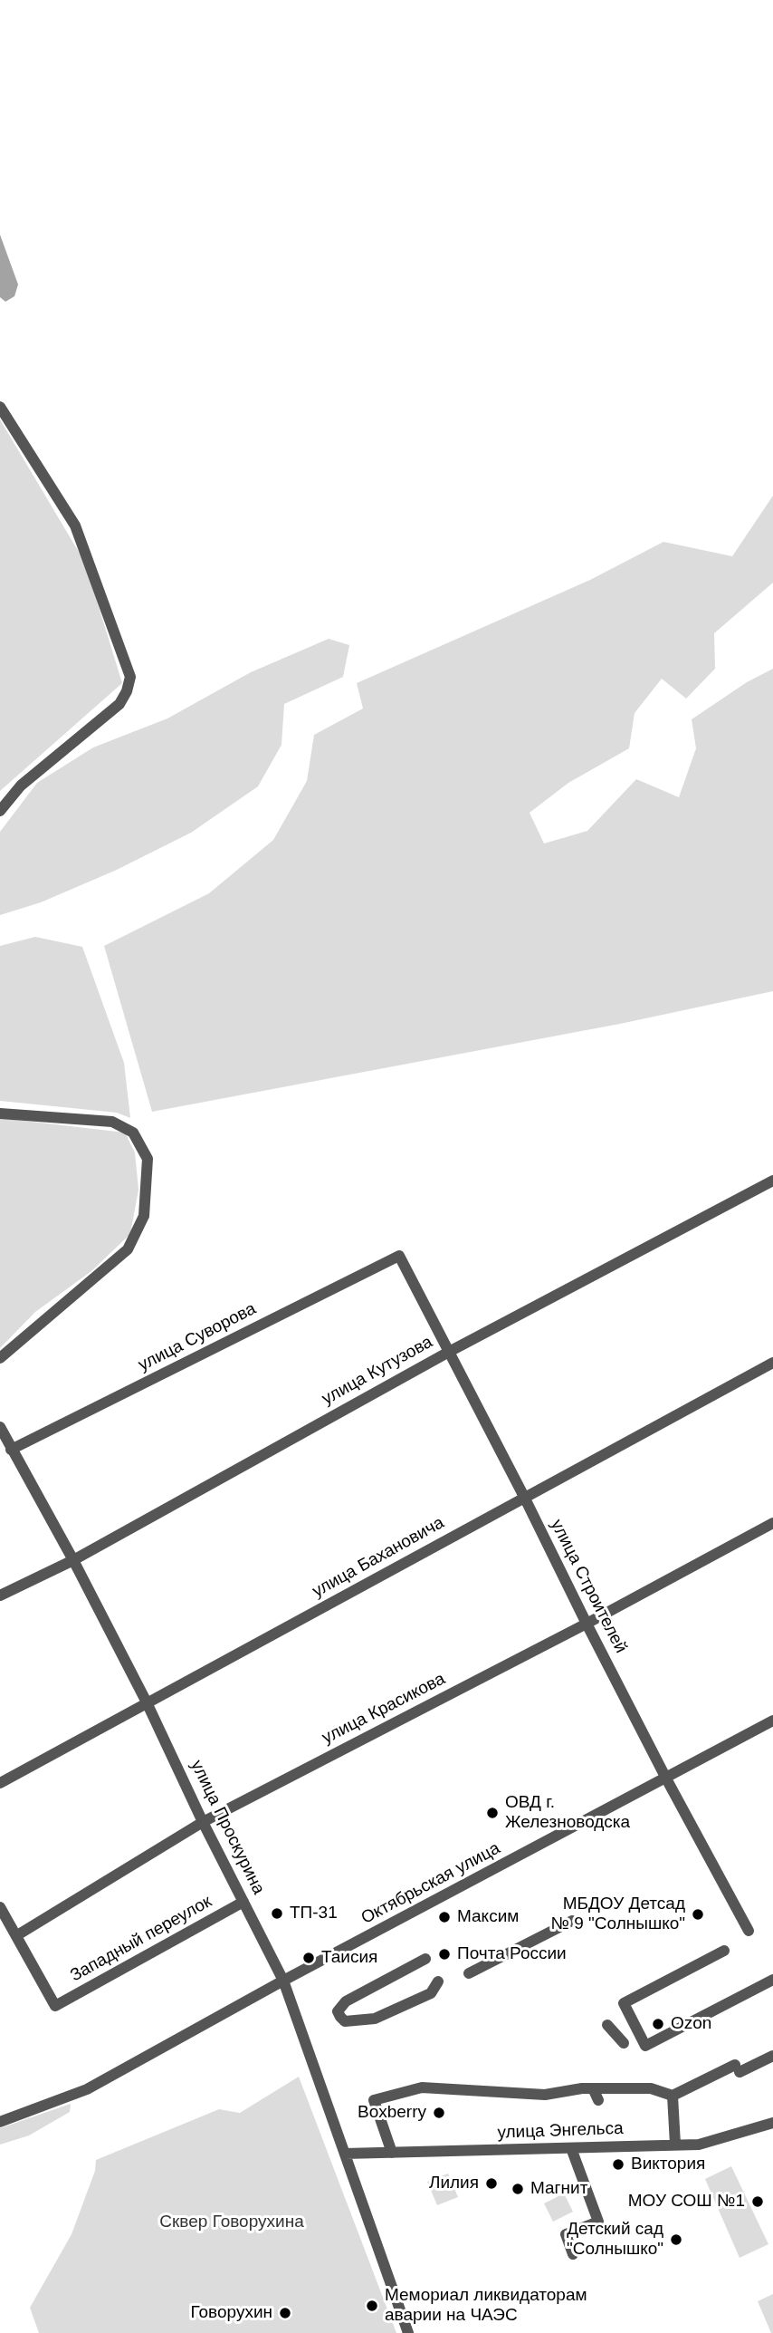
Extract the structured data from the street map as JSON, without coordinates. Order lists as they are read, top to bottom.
{
  "streets": {
    "street": [
      "улица Суворова",
      "улица Кутузова",
      "улица Бахановича",
      "улица Строителей",
      "улица Красикова",
      "улица Проскурина",
      "Октябрьская улица",
      "Западный переулок",
      "улица Энгельса"
    ]
  },
  "crossings": [
    ["улица Суворова", "улица Строителей"],
    ["улица Суворова", "улица Проскурина"],
    ["улица Кутузова", "улица Строителей"],
    ["улица Кутузова", "улица Проскурина"],
    ["улица Бахановича", "улица Строителей"],
    ["улица Бахановича", "улица Проскурина"],
    ["улица Строителей", "улица Красикова"],
    ["улица Строителей", "Октябрьская улица"],
    ["улица Красикова", "улица Проскурина"],
    ["улица Красикова", "Западный переулок"],
    ["улица Проскурина", "Октябрьская улица"],
    ["улица Проскурина", "Западный переулок"],
    ["улица Проскурина", "улица Энгельса"]
  ],
  "parks": ["Сквер Говорухина"],
  "places": [
    "ОВД г. Железноводска",
    "ТП-31",
    "МБДОУ Детсад № 9 \"Солнышко\"",
    "Максим",
    "Почта России",
    "Таисия",
    "Ozon",
    "Boxberry",
    "Виктория",
    "Лилия",
    "Магнит",
    "МОУ СОШ №1",
    "Детский сад \"Солнышко\"",
    "Мемориал ликвидаторам аварии на ЧАЭС",
    "Говорухин"
  ]
}
